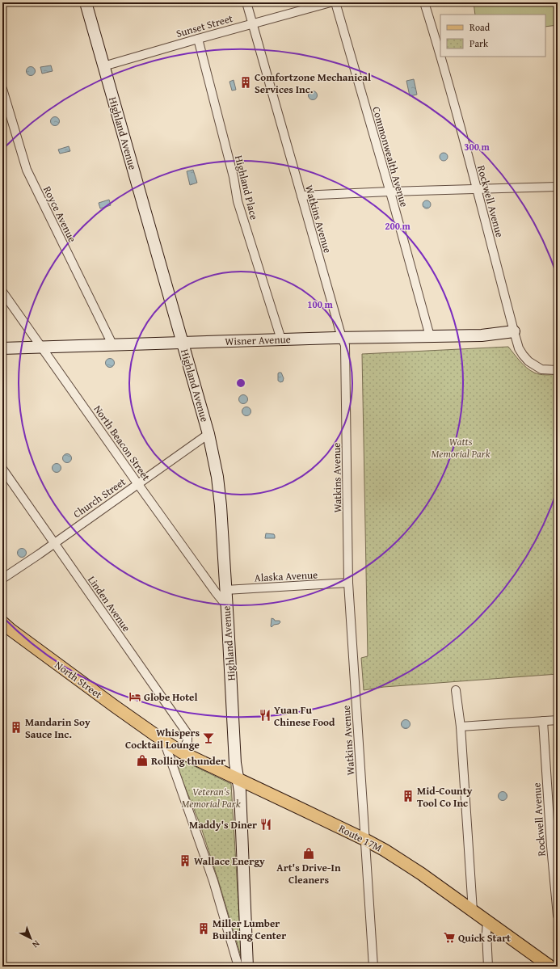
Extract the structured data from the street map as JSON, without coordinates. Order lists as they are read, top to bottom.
{
  "streets": {
    "main road": ["North Street", "Route 17M"],
    "street": [
      "Sunset Street",
      "Highland Avenue",
      "Commonwealth Avenue",
      "Highland Place",
      "Rockwell Avenue",
      "Royce Avenue",
      "Watkins Avenue",
      "Wisner Avenue",
      "North Beacon Street",
      "Church Street",
      "Alaska Avenue",
      "Linden Avenue"
    ]
  },
  "crossings": [
    ["Sunset Street", "Highland Avenue"],
    ["Sunset Street", "Highland Place"],
    ["Sunset Street", "Watkins Avenue"],
    ["Highland Avenue", "Wisner Avenue"],
    ["Highland Avenue", "North Beacon Street"],
    ["Highland Avenue", "Church Street"],
    ["Highland Avenue", "Alaska Avenue"],
    ["Highland Avenue", "Route 17M"],
    ["Commonwealth Avenue", "Wisner Avenue"],
    ["Highland Place", "Wisner Avenue"],
    ["Rockwell Avenue", "Wisner Avenue"],
    ["Royce Avenue", "Wisner Avenue"],
    ["Watkins Avenue", "Wisner Avenue"],
    ["Watkins Avenue", "Alaska Avenue"],
    ["Watkins Avenue", "Route 17M"],
    ["Wisner Avenue", "North Beacon Street"],
    ["North Beacon Street", "Church Street"],
    ["Church Street", "Linden Avenue"],
    ["Linden Avenue", "Route 17M"],
    ["North Street", "Route 17M"]
  ],
  "parks": ["Watts Memorial Park", "Veteran's Memorial Park"],
  "places": {
    "building": [
      "Comfortzone Mechanical Services Inc.",
      "Mandarin Soy Sauce Inc.",
      "Mid-County Tool Co Inc",
      "Wallace Energy",
      "Miller Lumber Building Center"
    ],
    "hotel": ["Globe Hotel"],
    "restaurant": ["Yuan Fu Chinese Food", "Maddy's Diner"],
    "bar": ["Whispers Cocktail Lounge"],
    "shop": ["Rolling thunder", "Art's Drive-In Cleaners"],
    "supermarket": ["Quick Start"]
  },
  "legend": ["Road", "Park"],
  "north": "bottom right",
  "rings": ["300 m", "200 m", "100 m"]
}
